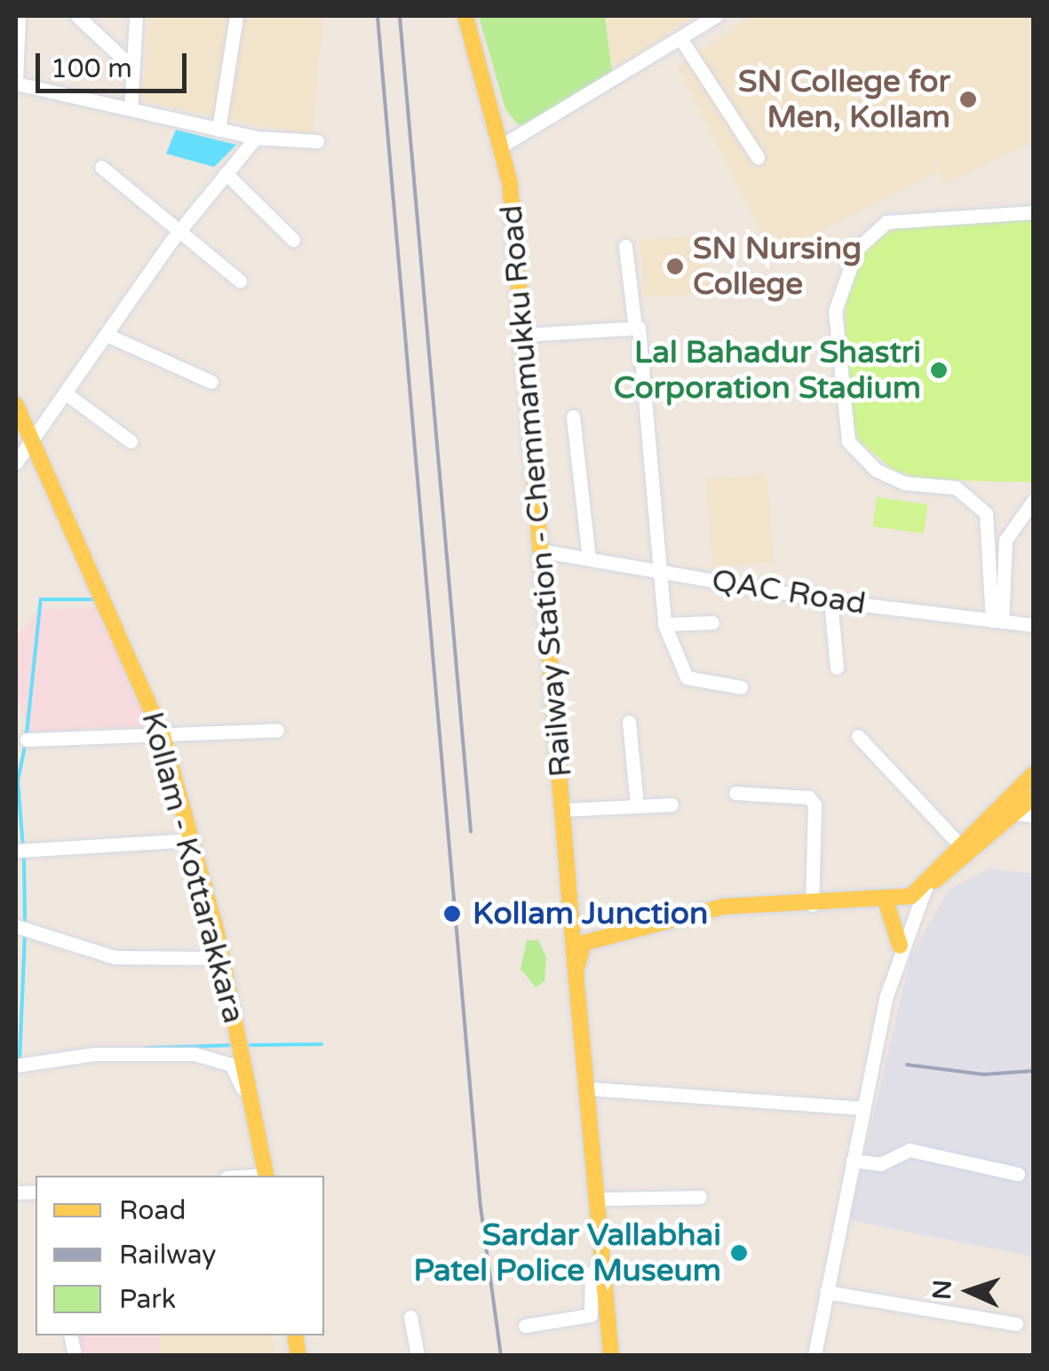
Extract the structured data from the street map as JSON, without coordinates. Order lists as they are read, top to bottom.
{
  "streets": {
    "main road": ["Railway Station - Chemmamukku Road", "Kollam - Kottarakkara"],
    "street": ["QAC Road"]
  },
  "crossings": [
    ["Railway Station - Chemmamukku Road", "QAC Road"]
  ],
  "places": [
    "SN College for Men, Kollam",
    "SN Nursing College",
    "Lal Bahadur Shastri Corporation Stadium",
    "Kollam Junction",
    "Sardar Vallabhai Patel Police Museum"
  ],
  "legend": ["Road", "Railway", "Park"],
  "scale_bar": "100 m",
  "north": "left"
}
